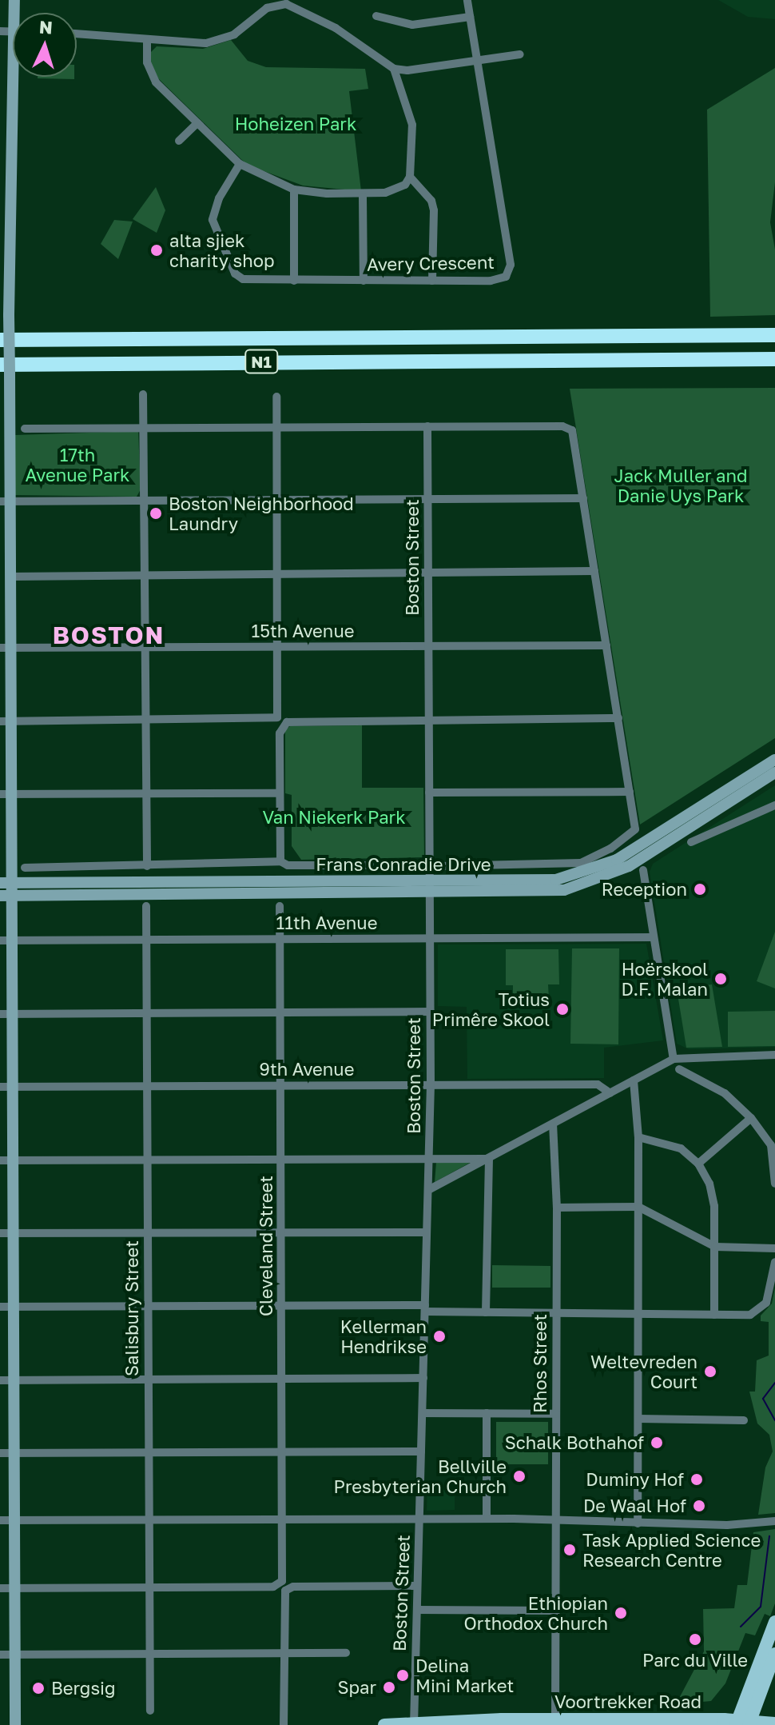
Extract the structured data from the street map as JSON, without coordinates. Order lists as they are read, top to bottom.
{
  "streets": {
    "highway": ["N1"],
    "main road": ["Voortrekker Road"],
    "street": [
      "Avery Crescent",
      "Boston Street",
      "15th Avenue",
      "Frans Conradie Drive",
      "11th Avenue",
      "9th Avenue",
      "Cleveland Street",
      "Salisbury Street",
      "Rhos Street"
    ]
  },
  "crossings": [
    ["Boston Street", "15th Avenue"],
    ["Boston Street", "Frans Conradie Drive"],
    ["Boston Street", "11th Avenue"],
    ["Boston Street", "9th Avenue"],
    ["Boston Street", "Voortrekker Road"],
    ["11th Avenue", "Cleveland Street"],
    ["11th Avenue", "Salisbury Street"],
    ["9th Avenue", "Cleveland Street"],
    ["9th Avenue", "Salisbury Street"],
    ["Rhos Street", "Voortrekker Road"]
  ],
  "districts": ["BOSTON"],
  "parks": [
    "Hoheizen Park",
    "17th Avenue Park",
    "Jack Muller and Danie Uys Park",
    "Van Niekerk Park"
  ],
  "places": [
    "alta sjiek charity shop",
    "Boston Neighborhood Laundry",
    "Reception",
    "Hoërskool D.F. Malan",
    "Totius Primêre Skool",
    "Kellerman Hendrikse",
    "Weltevreden Court",
    "Schalk Bothahof",
    "Bellville Presbyterian Church",
    "Duminy Hof",
    "De Waal Hof",
    "Task Applied Science Research Centre",
    "Ethiopian Orthodox Church",
    "Parc du Ville",
    "Delina Mini Market",
    "Spar",
    "Bergsig"
  ],
  "north": "top"
}
